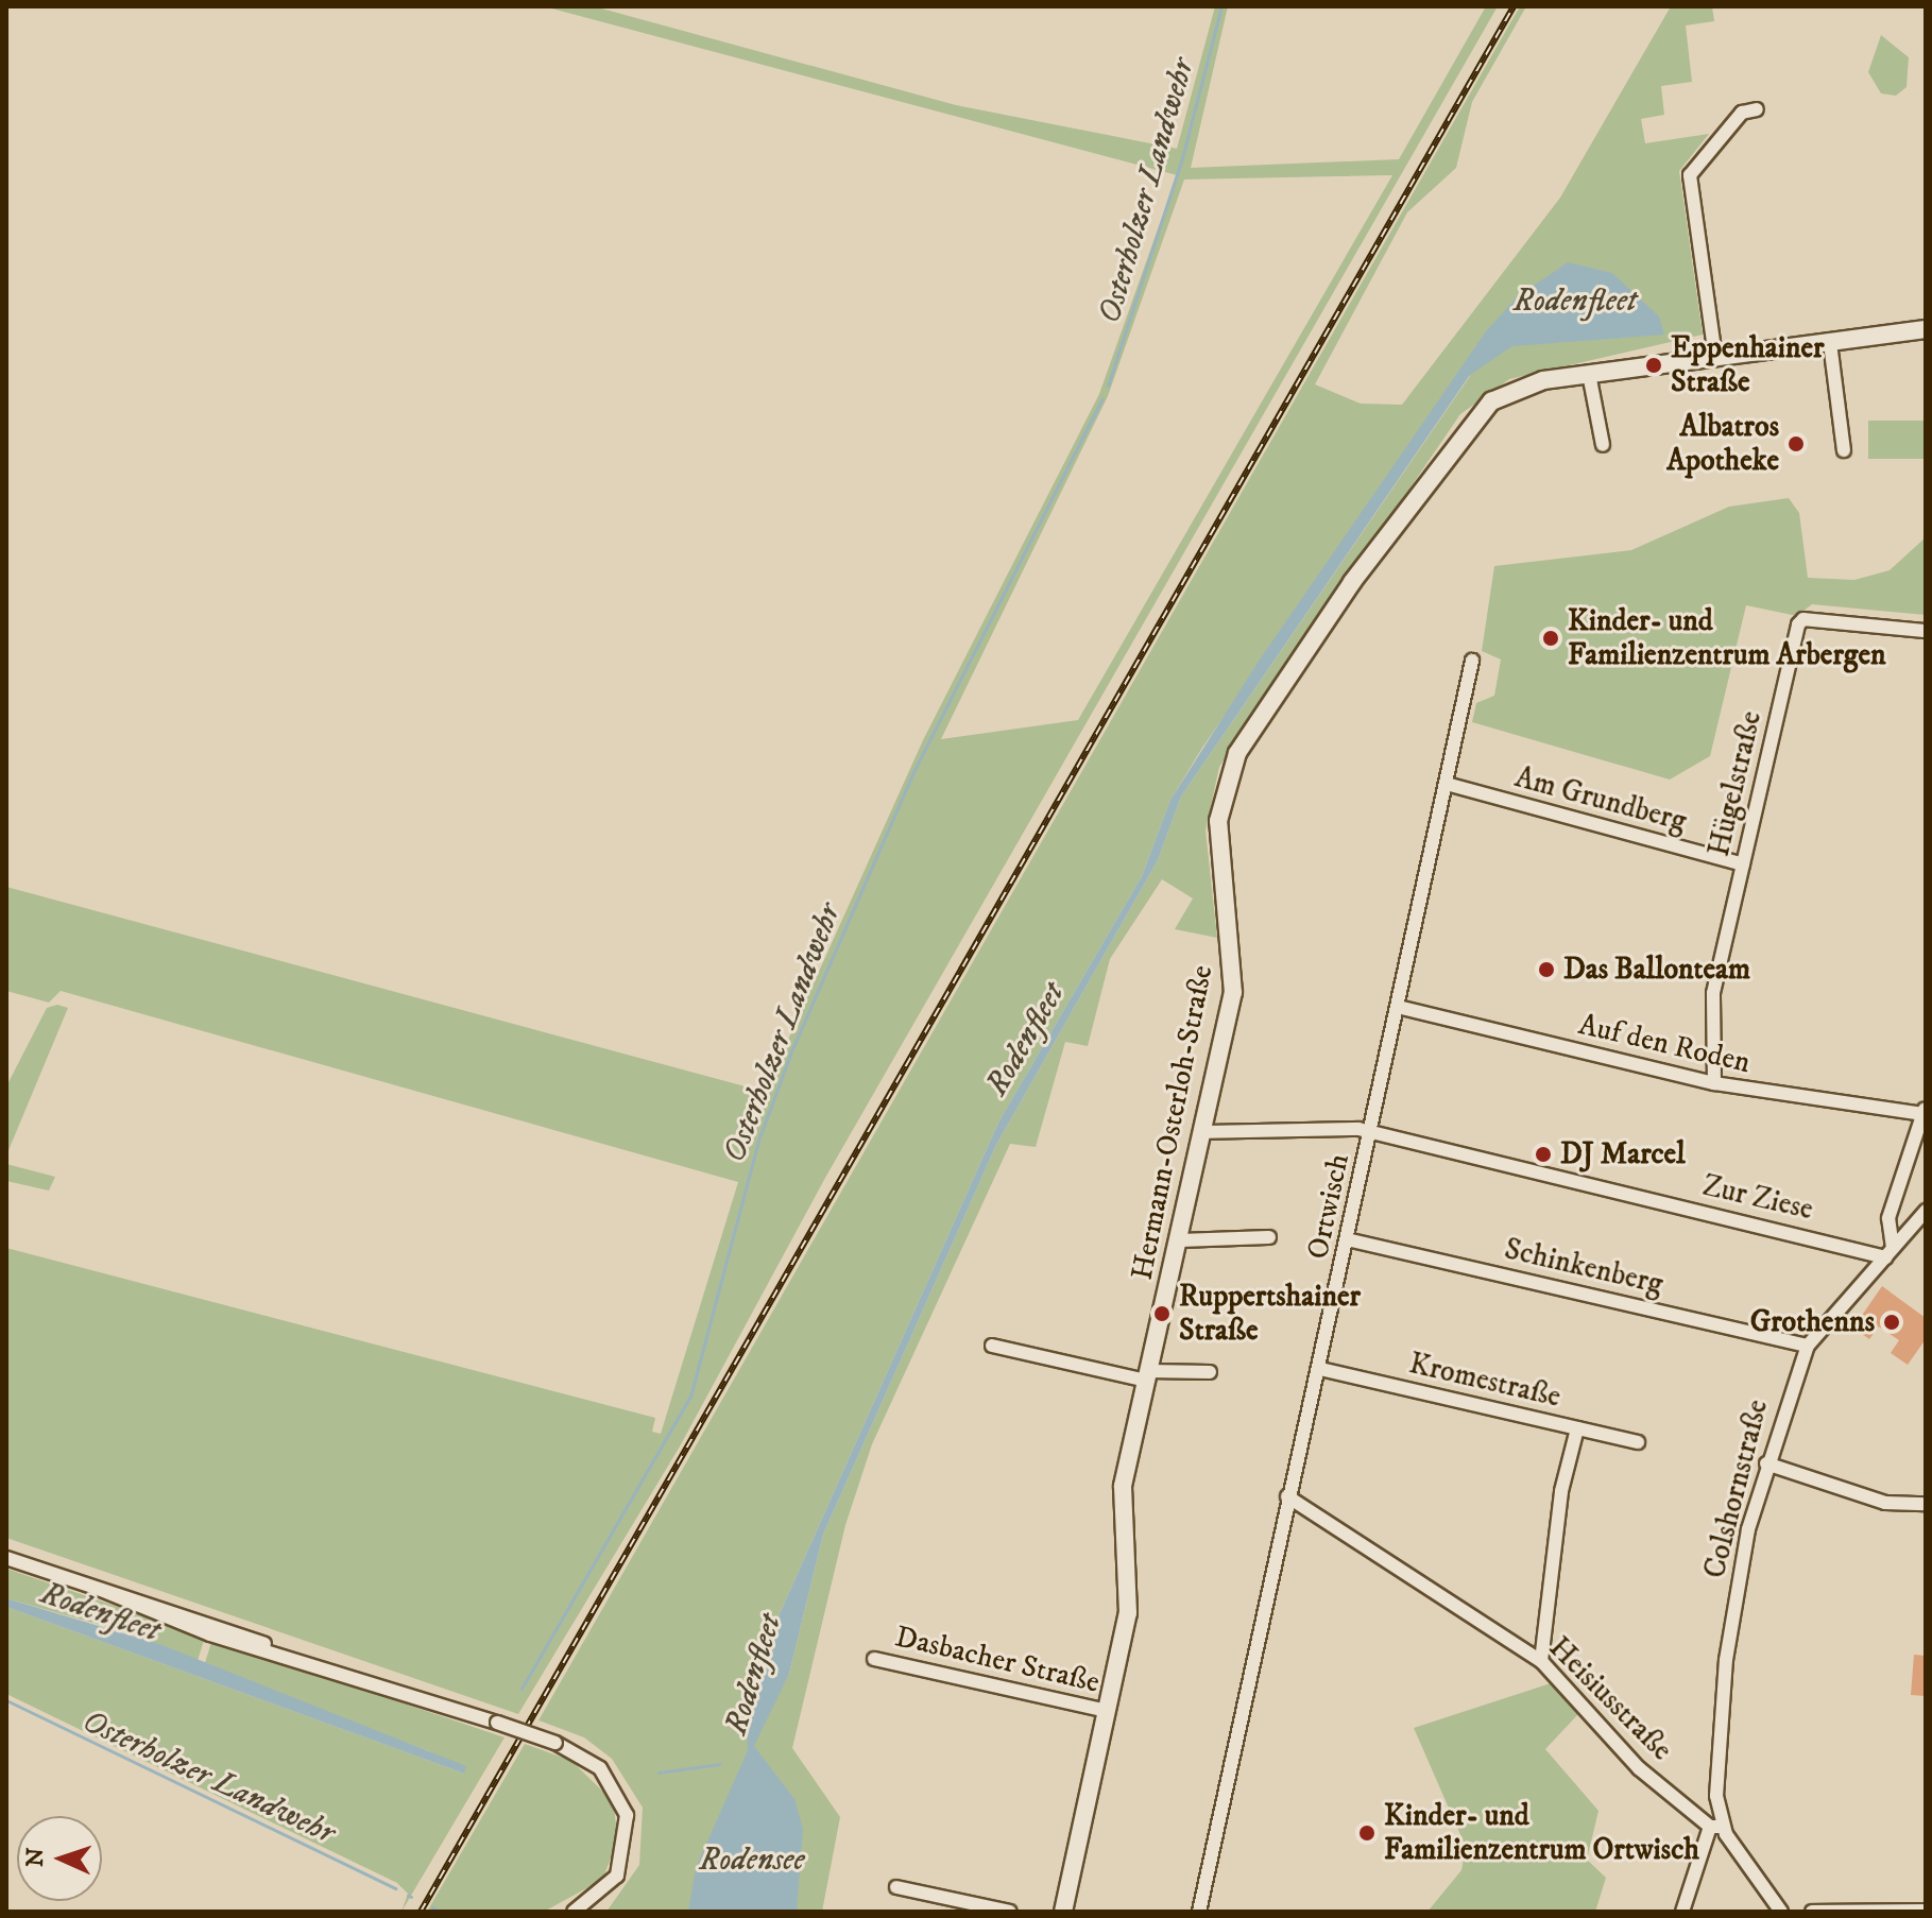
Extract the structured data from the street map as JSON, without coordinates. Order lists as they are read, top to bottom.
{
  "streets": {
    "street": [
      "Hügelstraße",
      "Am Grundberg",
      "Auf den Roden",
      "Hermann-Osterloh-Straße",
      "Zur Ziese",
      "Ortwisch",
      "Schinkenberg",
      "Kromestraße",
      "Colshornstraße",
      "Dasbacher Straße",
      "Heisiusstraße"
    ]
  },
  "crossings": [
    ["Hügelstraße", "Am Grundberg"],
    ["Hügelstraße", "Auf den Roden"],
    ["Am Grundberg", "Ortwisch"],
    ["Auf den Roden", "Ortwisch"],
    ["Hermann-Osterloh-Straße", "Zur Ziese"],
    ["Hermann-Osterloh-Straße", "Dasbacher Straße"],
    ["Zur Ziese", "Ortwisch"],
    ["Zur Ziese", "Colshornstraße"],
    ["Ortwisch", "Schinkenberg"],
    ["Ortwisch", "Kromestraße"],
    ["Ortwisch", "Heisiusstraße"],
    ["Schinkenberg", "Colshornstraße"],
    ["Colshornstraße", "Heisiusstraße"]
  ],
  "water": ["Osterholzer Landwehr", "Rodenfleet", "Rodensee"],
  "places": [
    "Eppenhainer Straße",
    "Albatros Apotheke",
    "Kinder- und Familienzentrum Arbergen",
    "Das Ballonteam",
    "DJ Marcel",
    "Ruppertshainer Straße",
    "Grothenns",
    "Kinder- und Familienzentrum Ortwisch"
  ],
  "north": "left"
}
